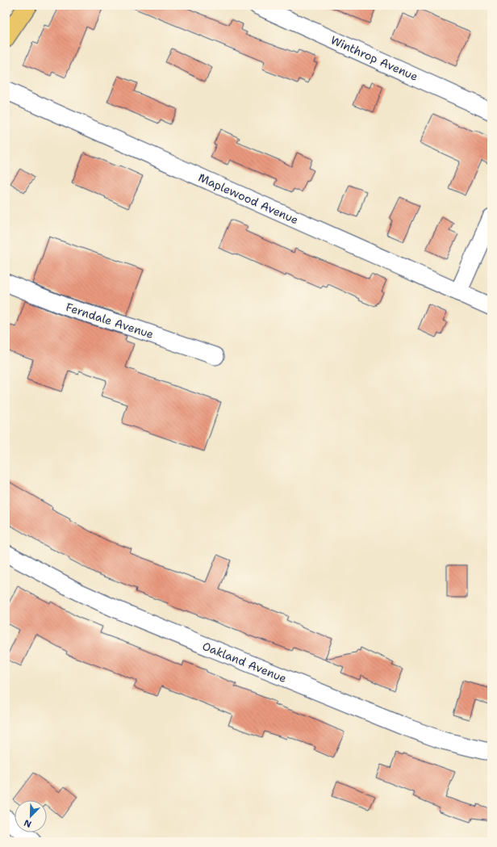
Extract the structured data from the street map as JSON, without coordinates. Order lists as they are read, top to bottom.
{
  "streets": {
    "street": [
      "Winthrop Avenue",
      "Maplewood Avenue",
      "Ferndale Avenue",
      "Oakland Avenue"
    ]
  },
  "north": "bottom left"
}
